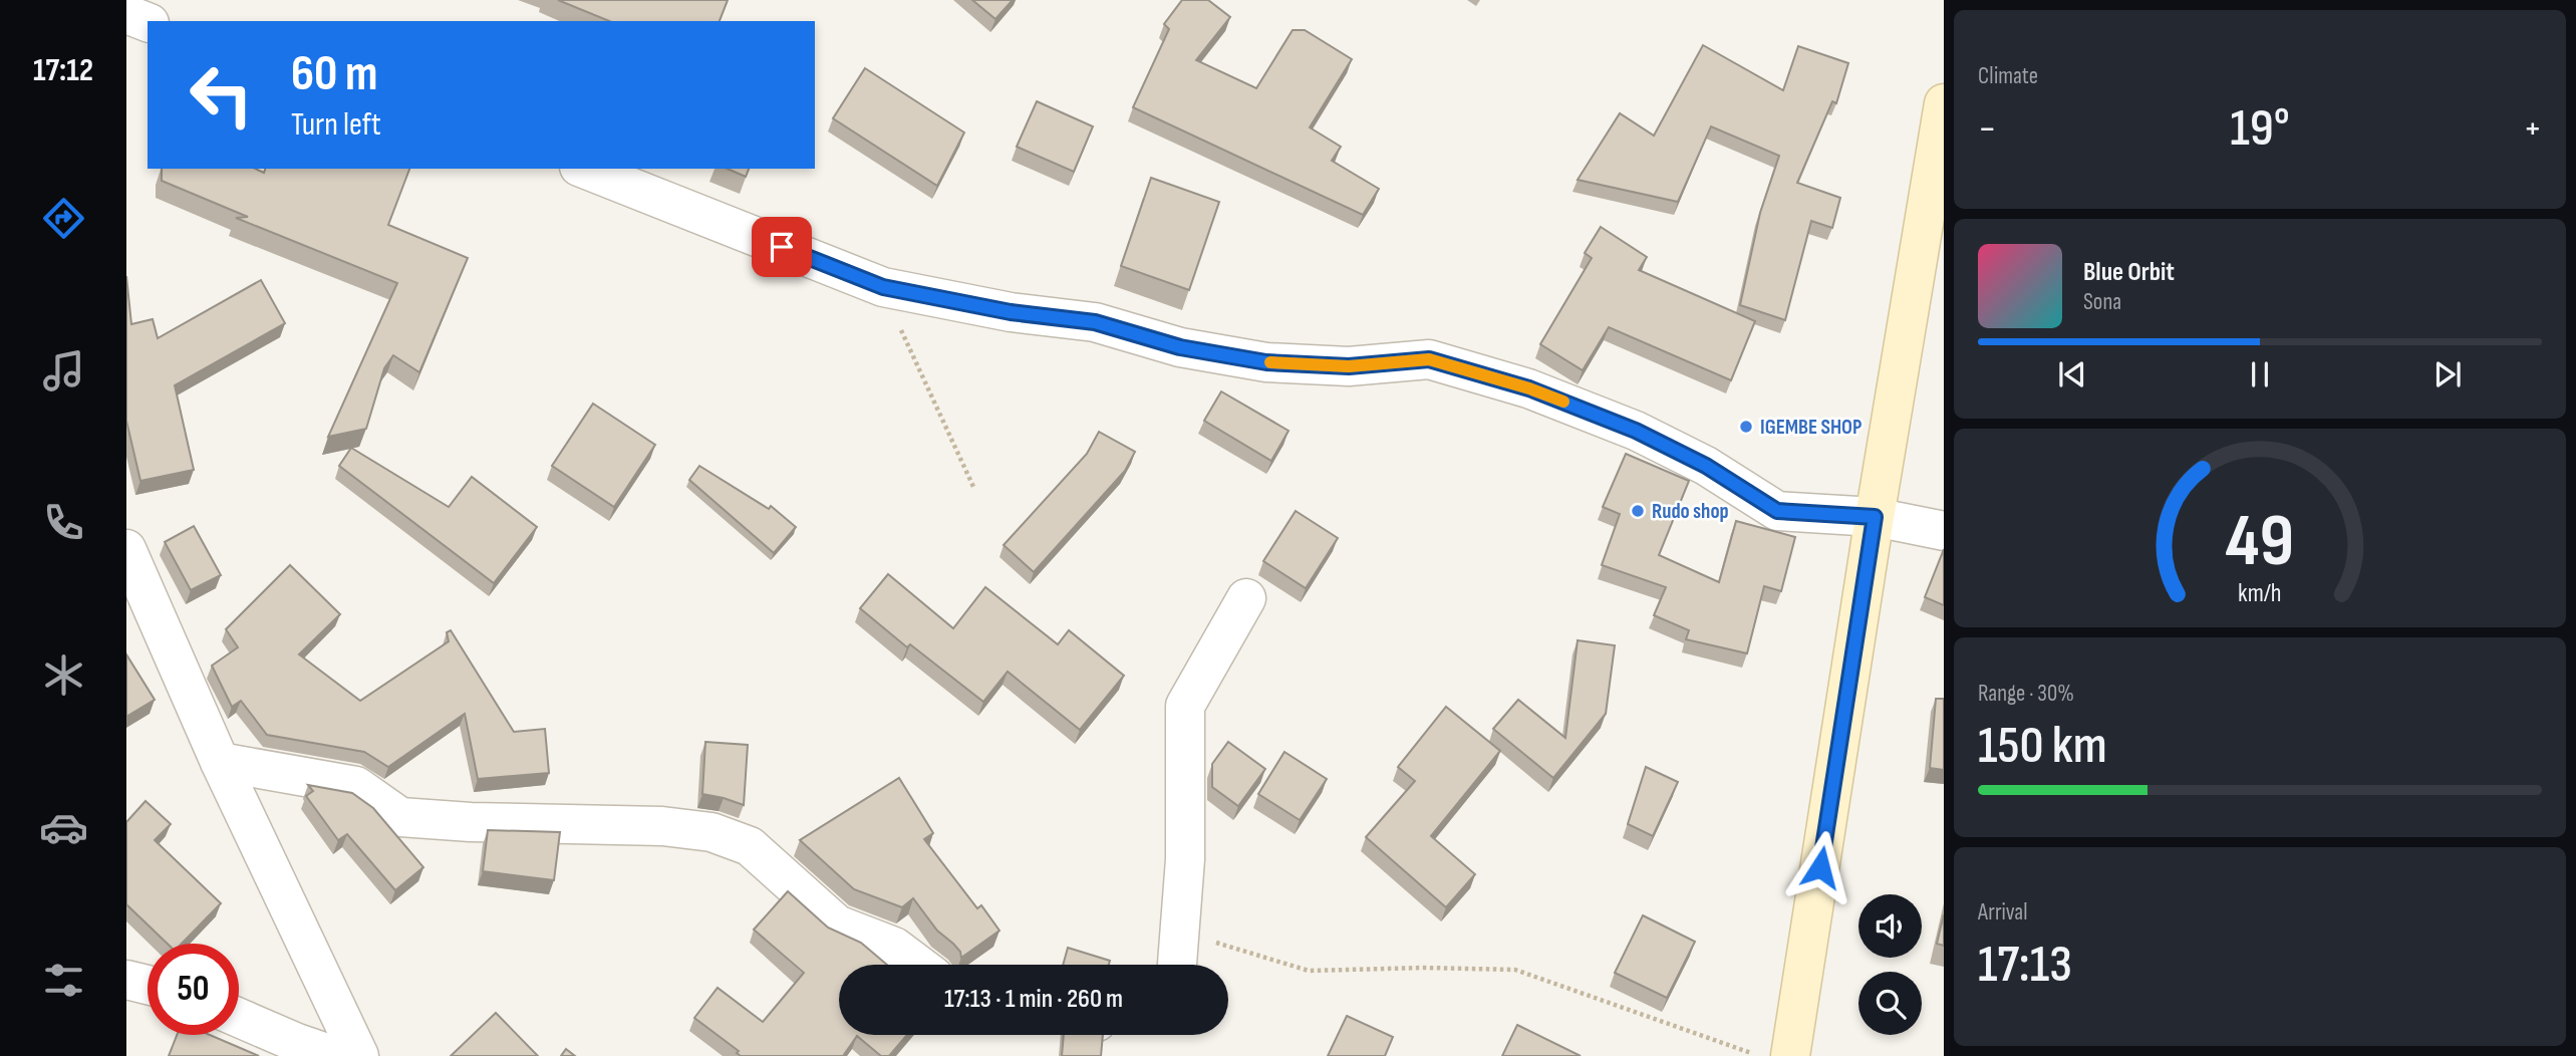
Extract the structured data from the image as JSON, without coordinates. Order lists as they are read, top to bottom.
{
  "places": ["IGEMBE SHOP", "Rudo shop"],
  "page": {
    "tabs": "17:12",
    "tile": [
      "Climate",
      ["Range · 30%", "150 km"],
      ["Arrival", "17:13"]
    ],
    "turn": ["60 m", "Turn left"],
    "heat": ["−", "19°", "+"],
    "song": ["Blue Orbit", "Sona"],
    "limit": "50",
    "trip": "17:13 · 1 min · 260 m",
    "gauge": ["49", "km/h"]
  }
}
